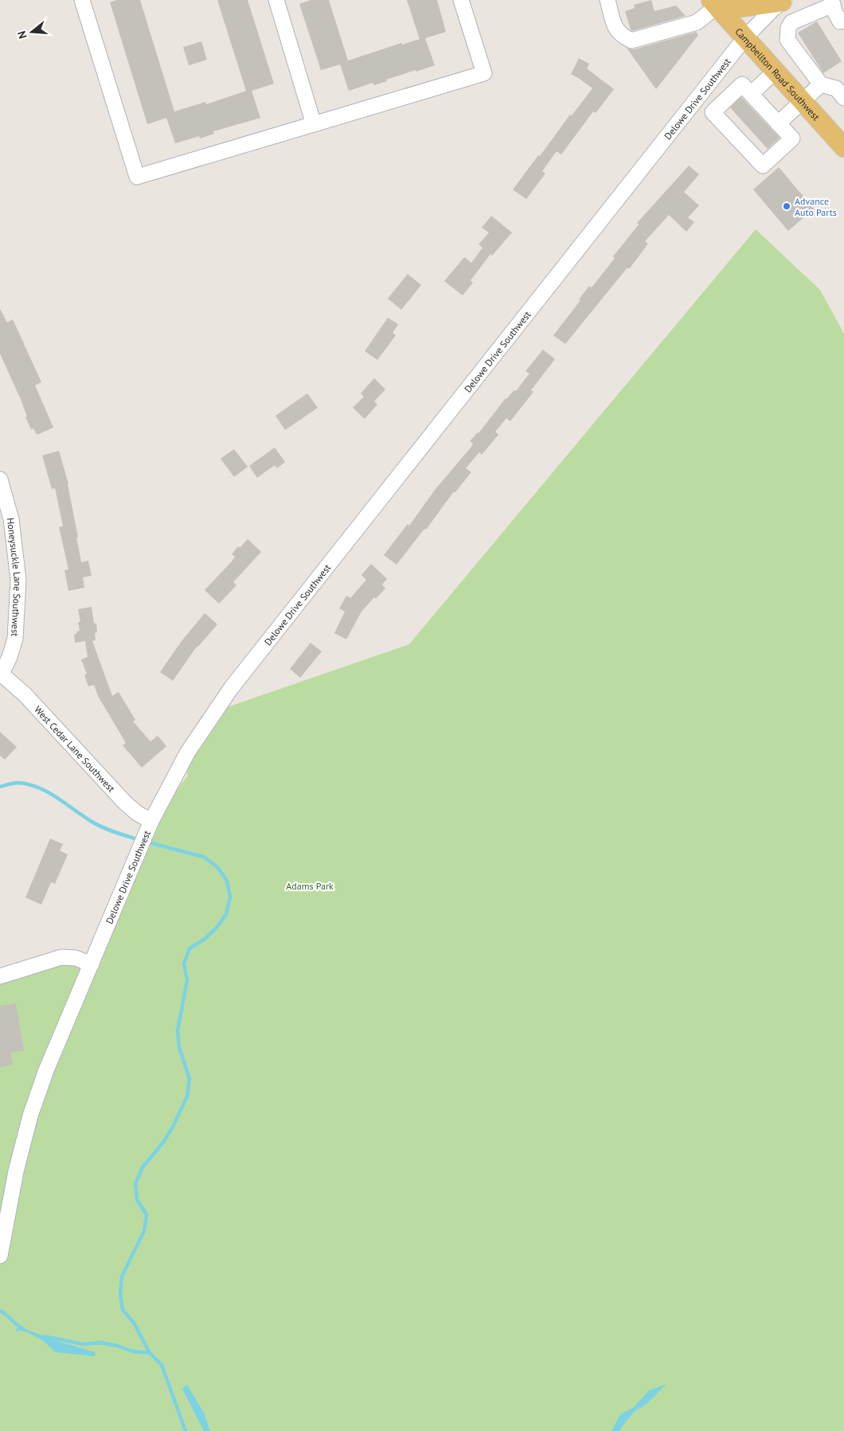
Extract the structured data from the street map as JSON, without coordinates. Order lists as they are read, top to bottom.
{
  "streets": {
    "main road": ["Campbellton Road Southwest"],
    "street": ["Delowe Drive Southwest", "Honeysuckle Lane Southwest", "West Cedar Lane Southwest"]
  },
  "crossings": [
    ["Campbellton Road Southwest", "Delowe Drive Southwest"],
    ["Delowe Drive Southwest", "West Cedar Lane Southwest"],
    ["Honeysuckle Lane Southwest", "West Cedar Lane Southwest"]
  ],
  "parks": ["Adams Park"],
  "places": ["Advance Auto Parts"],
  "north": "left"
}
